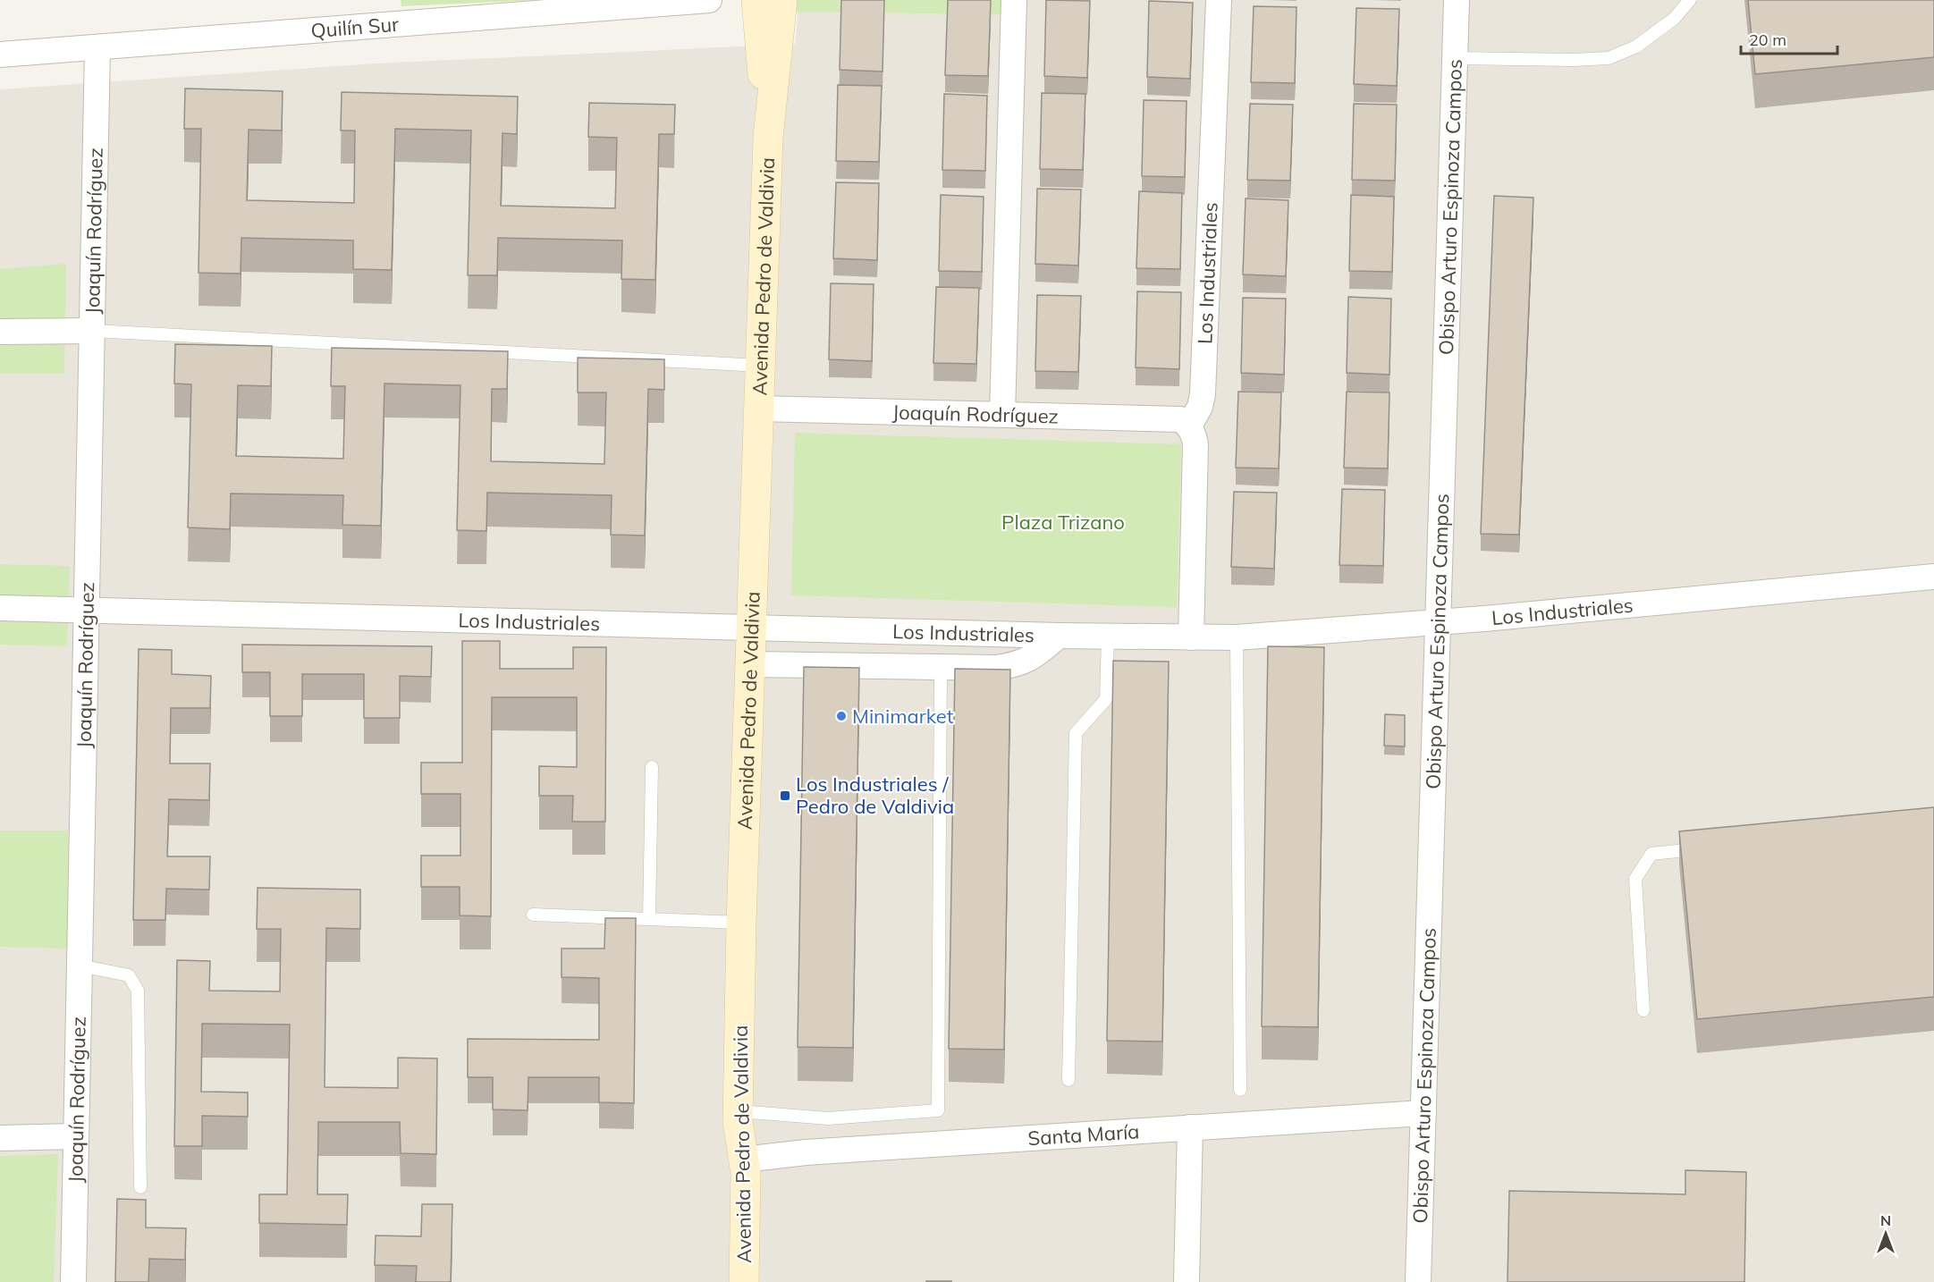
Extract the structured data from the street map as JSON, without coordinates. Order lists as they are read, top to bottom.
{
  "streets": {
    "main road": ["Avenida Pedro de Valdivia"],
    "street": [
      "Quilín Sur",
      "Obispo Arturo Espinoza Campos",
      "Joaquín Rodríguez",
      "Los Industriales",
      "Santa María"
    ]
  },
  "crossings": [
    ["Quilín Sur", "Joaquín Rodríguez"],
    ["Obispo Arturo Espinoza Campos", "Los Industriales"],
    ["Obispo Arturo Espinoza Campos", "Santa María"],
    ["Joaquín Rodríguez", "Los Industriales"],
    ["Joaquín Rodríguez", "Avenida Pedro de Valdivia"],
    ["Los Industriales", "Avenida Pedro de Valdivia"],
    ["Avenida Pedro de Valdivia", "Santa María"]
  ],
  "parks": ["Plaza Trizano"],
  "places": {
    "other": ["Minimarket"],
    "transit": ["Los Industriales / Pedro de Valdivia"]
  },
  "scale_bar": "20 m",
  "north": "top"
}
